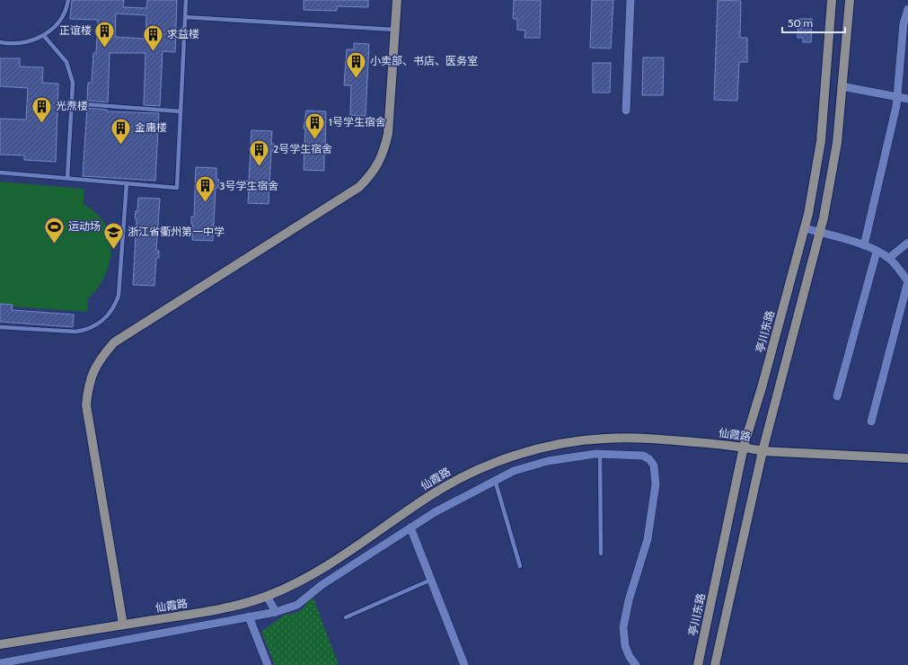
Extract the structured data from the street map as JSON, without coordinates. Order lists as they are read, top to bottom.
{
  "streets": {
    "street": ["亭川东路", "仙霞路"]
  },
  "crossings": [
    ["亭川东路", "仙霞路"]
  ],
  "places": {
    "building": [
      "正谊楼",
      "求益楼",
      "小卖部、书店、医务室",
      "光焘楼",
      "1号学生宿舍",
      "金庸楼",
      "2号学生宿舍",
      "3号学生宿舍"
    ],
    "sports": ["运动场"],
    "school or university": ["浙江省衢州第一中学"]
  },
  "scale_bar": "50 m"
}
